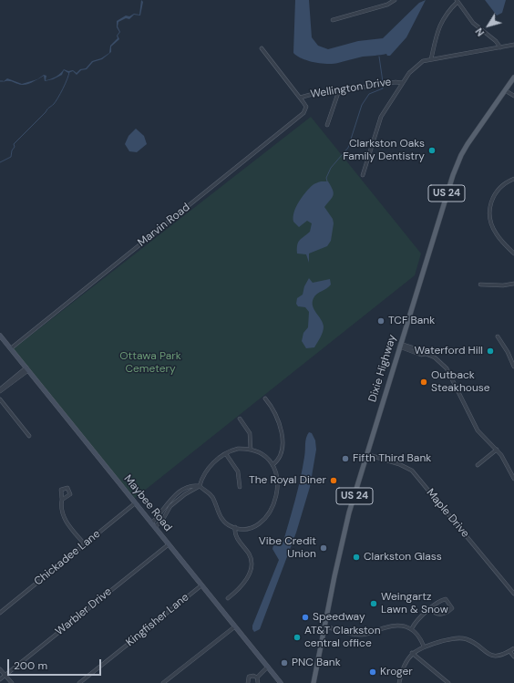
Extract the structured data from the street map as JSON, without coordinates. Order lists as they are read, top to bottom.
{
  "streets": {
    "main road": ["US 24", "Dixie Highway", "Maybee Road"],
    "street": [
      "Wellington Drive",
      "Marvin Road",
      "Maple Drive",
      "Chickadee Lane",
      "Warbler Drive",
      "Kingfisher Lane"
    ]
  },
  "crossings": [
    ["Wellington Drive", "Marvin Road"],
    ["Marvin Road", "Maybee Road"],
    ["Dixie Highway", "Maple Drive"],
    ["Maybee Road", "Chickadee Lane"],
    ["Maybee Road", "Warbler Drive"],
    ["Maybee Road", "Kingfisher Lane"]
  ],
  "parks": ["Ottawa Park Cemetery"],
  "places": [
    "Clarkston Oaks Family Dentistry",
    "TCF Bank",
    "Waterford Hill",
    "Outback Steakhouse",
    "Fifth Third Bank",
    "The Royal Diner",
    "Vibe Credit Union",
    "Clarkston Glass",
    "Weingartz Lawn & Snow",
    "Speedway",
    "AT&T Clarkston central office",
    "PNC Bank",
    "Kroger"
  ],
  "scale_bar": "200 m",
  "north": "bottom left"
}
